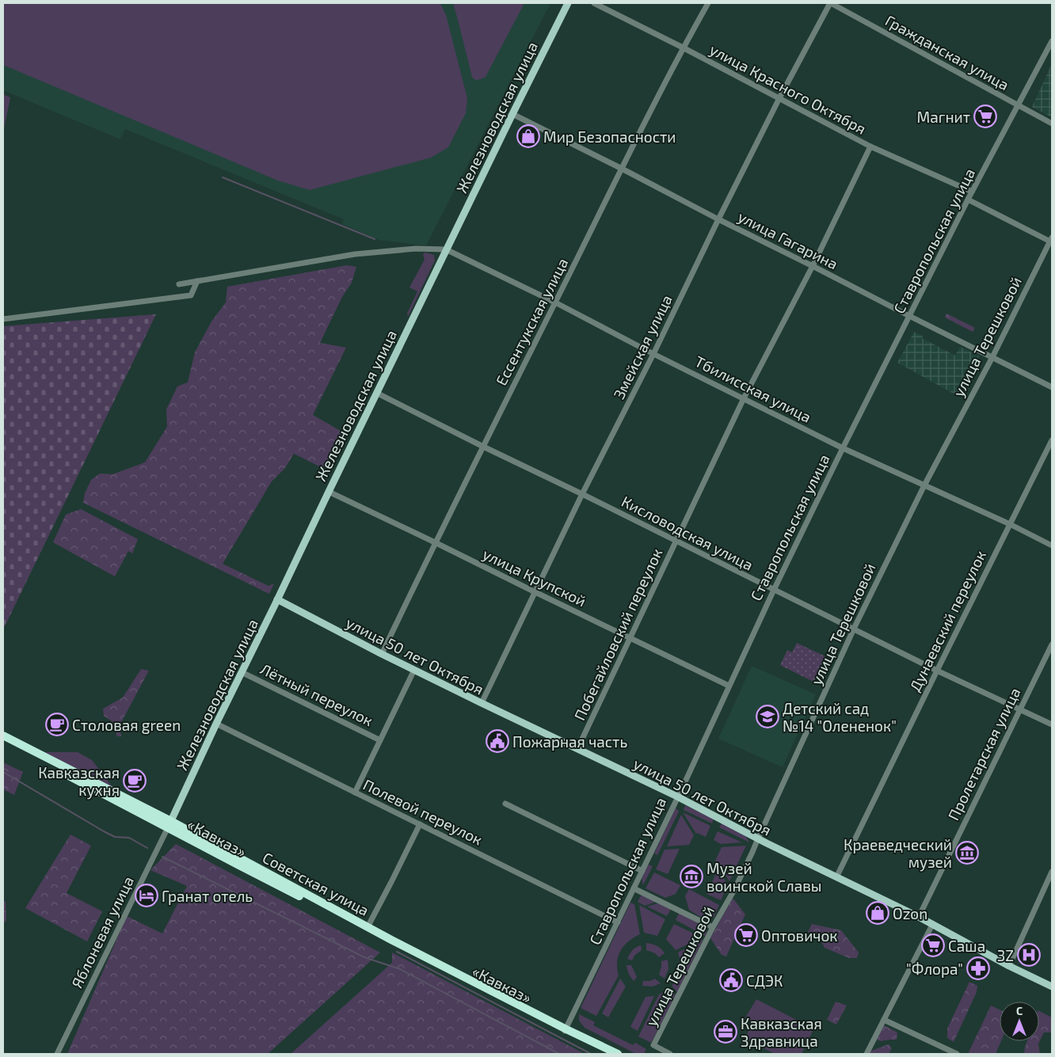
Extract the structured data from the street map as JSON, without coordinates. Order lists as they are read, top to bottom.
{
  "streets": {
    "highway": ["«Кавказ»", "Советская улица"],
    "main road": ["Железноводская улица", "улица 50 лет Октября"],
    "street": [
      "Гражданская улица",
      "улица Красного Октября",
      "улица Гагарина",
      "Ставропольская улица",
      "Ессентукская улица",
      "улица Терешковой",
      "Змейская улица",
      "Тбилисская улица",
      "Кисловодская улица",
      "улица Крупской",
      "Дунаевский переулок",
      "Побегайловский переулок",
      "Лётный переулок",
      "Пролетарская улица",
      "Полевой переулок",
      "Яблоневая улица"
    ]
  },
  "crossings": [
    ["Гражданская улица", "Ставропольская улица"],
    ["Гражданская улица", "Змейская улица"],
    ["улица Красного Октября", "Ставропольская улица"],
    ["улица Красного Октября", "Ессентукская улица"],
    ["улица Красного Октября", "Змейская улица"],
    ["улица Красного Октября", "Побегайловский переулок"],
    ["Железноводская улица", "улица Гагарина"],
    ["Железноводская улица", "Тбилисская улица"],
    ["Железноводская улица", "Кисловодская улица"],
    ["Железноводская улица", "улица Крупской"],
    ["Железноводская улица", "улица 50 лет Октября"],
    ["Железноводская улица", "Лётный переулок"],
    ["Железноводская улица", "Полевой переулок"],
    ["Железноводская улица", "«Кавказ»"],
    ["Железноводская улица", "Советская улица"],
    ["Железноводская улица", "Яблоневая улица"],
    ["улица Гагарина", "Ставропольская улица"],
    ["улица Гагарина", "Ессентукская улица"],
    ["улица Гагарина", "улица Терешковой"],
    ["улица Гагарина", "Змейская улица"],
    ["улица Гагарина", "Побегайловский переулок"],
    ["Ставропольская улица", "Тбилисская улица"],
    ["Ставропольская улица", "Кисловодская улица"],
    ["Ставропольская улица", "улица Крупской"],
    ["Ставропольская улица", "улица 50 лет Октября"],
    ["Ставропольская улица", "Полевой переулок"],
    ["Ставропольская улица", "«Кавказ»"],
    ["Ставропольская улица", "Советская улица"],
    ["Ессентукская улица", "Тбилисская улица"],
    ["Ессентукская улица", "Кисловодская улица"],
    ["Ессентукская улица", "улица Крупской"],
    ["Ессентукская улица", "улица 50 лет Октября"],
    ["улица Терешковой", "Тбилисская улица"],
    ["улица Терешковой", "Кисловодская улица"],
    ["улица Терешковой", "улица 50 лет Октября"],
    ["Змейская улица", "Тбилисская улица"],
    ["Змейская улица", "Кисловодская улица"],
    ["Змейская улица", "улица Крупской"],
    ["Змейская улица", "улица 50 лет Октября"],
    ["Тбилисская улица", "Дунаевский переулок"],
    ["Тбилисская улица", "Побегайловский переулок"],
    ["Кисловодская улица", "Дунаевский переулок"],
    ["Кисловодская улица", "Побегайловский переулок"],
    ["Кисловодская улица", "Пролетарская улица"],
    ["улица Крупской", "Побегайловский переулок"],
    ["Дунаевский переулок", "улица 50 лет Октября"],
    ["Побегайловский переулок", "улица 50 лет Октября"],
    ["улица 50 лет Октября", "Пролетарская улица"],
    ["«Кавказ»", "Советская улица"],
    ["«Кавказ»", "Яблоневая улица"],
    ["Советская улица", "Яблоневая улица"]
  ],
  "places": {
    "supermarket": ["Магнит", "Оптовичок", "Саша"],
    "shop": ["Мир Безопасности", "Ozon"],
    "school or university": ["Детский сад №14 \"Олененок\""],
    "cafe": ["Столовая green", "Кавказская кухня"],
    "public building": ["Пожарная часть", "СДЭК"],
    "museum": ["Краеведческий музей", "Музей воинской Славы"],
    "hotel": ["Гранат отель"],
    "hospital": ["3Z"],
    "pharmacy": ["\"Флора\""],
    "office": ["Кавказская Здравница"]
  },
  "north": "top"
}
